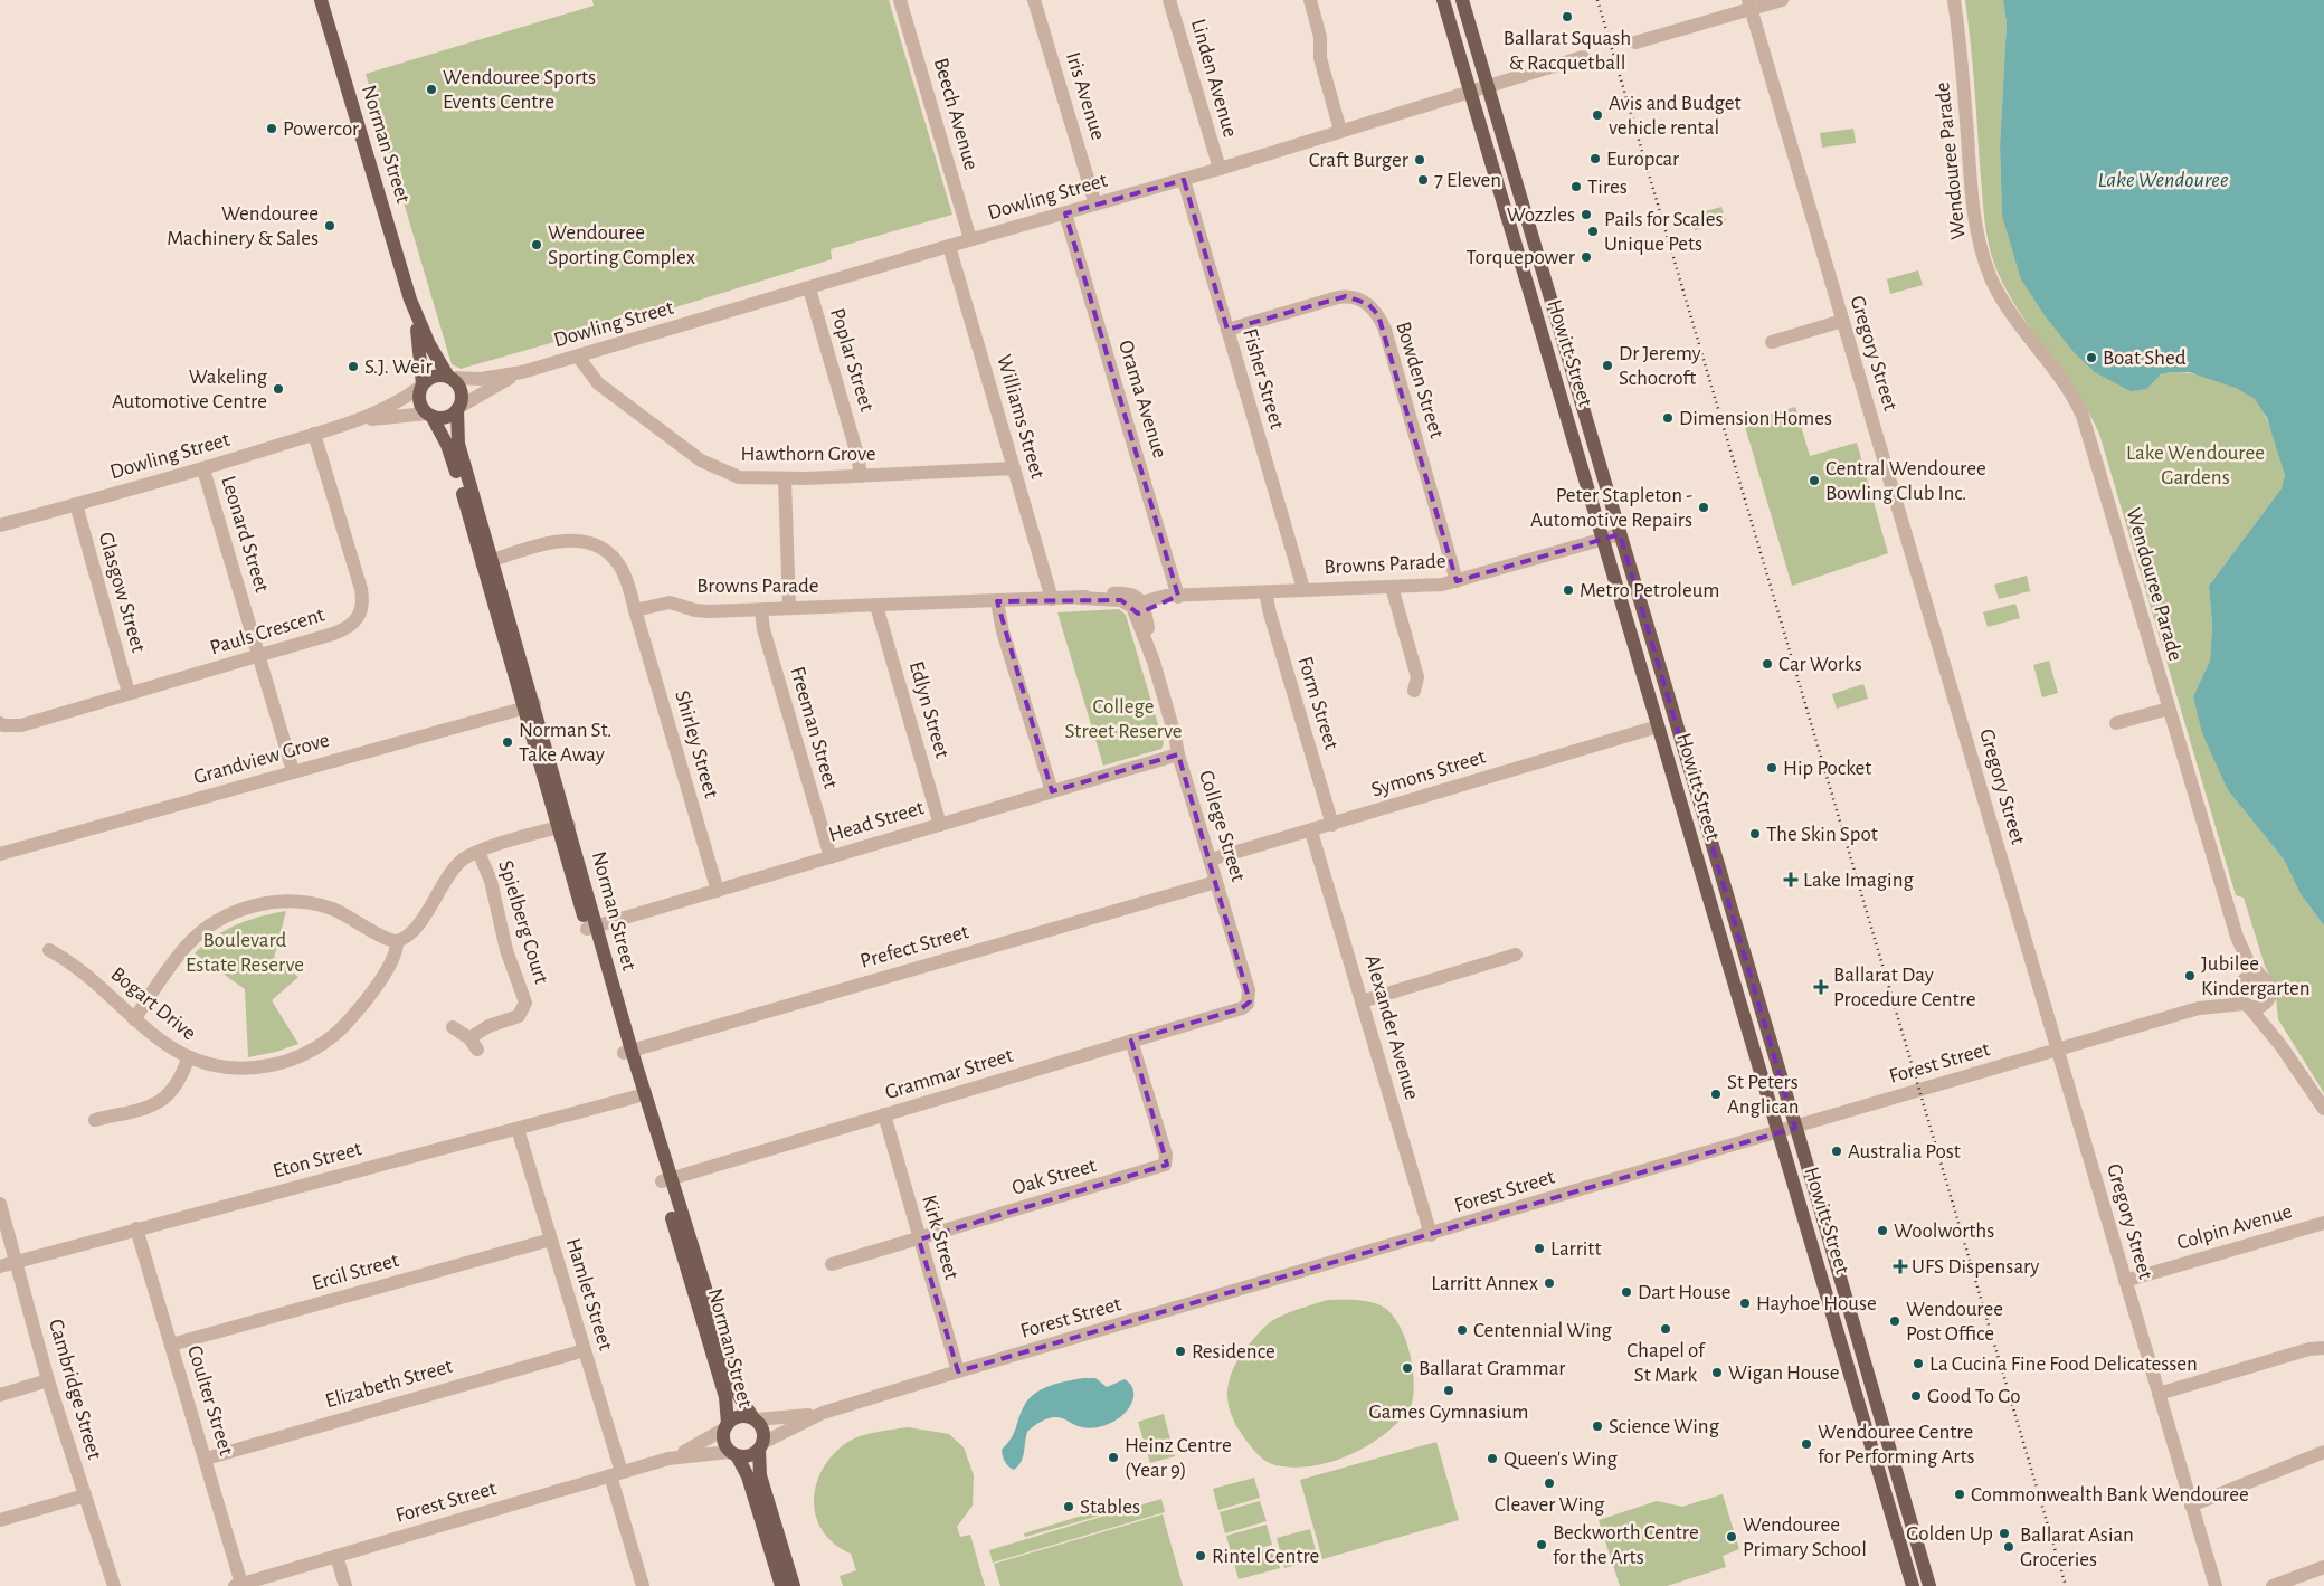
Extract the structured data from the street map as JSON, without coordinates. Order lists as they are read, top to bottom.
{
  "streets": {
    "main road": ["Norman Street", "Howitt Street"],
    "street": [
      "Linden Avenue",
      "Iris Avenue",
      "Beech Avenue",
      "Wendouree Parade",
      "Dowling Street",
      "Gregory Street",
      "Poplar Street",
      "Fisher Street",
      "Bowden Street",
      "Orama Avenue",
      "Williams Street",
      "Hawthorn Grove",
      "Leonard Street",
      "Browns Parade",
      "Glasgow Street",
      "Pauls Crescent",
      "Form Street",
      "Edlyn Street",
      "Freeman Street",
      "Shirley Street",
      "Grandview Grove",
      "Symons Street",
      "Head Street",
      "College Street",
      "Spielberg Court",
      "Prefect Street",
      "Bogart Drive",
      "Alexander Avenue",
      "Forest Street",
      "Grammar Street",
      "Eton Street",
      "Oak Street",
      "Colpin Avenue",
      "Kirk Street",
      "Ercil Street",
      "Hamlet Street",
      "Elizabeth Street",
      "Cambridge Street",
      "Coulter Street"
    ]
  },
  "crossings": [
    ["Linden Avenue", "Dowling Street"],
    ["Iris Avenue", "Dowling Street"],
    ["Beech Avenue", "Dowling Street"],
    ["Norman Street", "Dowling Street"],
    ["Norman Street", "Grandview Grove"],
    ["Norman Street", "Head Street"],
    ["Norman Street", "Prefect Street"],
    ["Norman Street", "Forest Street"],
    ["Norman Street", "Grammar Street"],
    ["Norman Street", "Eton Street"],
    ["Wendouree Parade", "Forest Street"],
    ["Dowling Street", "Howitt Street"],
    ["Dowling Street", "Poplar Street"],
    ["Dowling Street", "Fisher Street"],
    ["Dowling Street", "Orama Avenue"],
    ["Dowling Street", "Williams Street"],
    ["Dowling Street", "Hawthorn Grove"],
    ["Dowling Street", "Leonard Street"],
    ["Dowling Street", "Glasgow Street"],
    ["Dowling Street", "Pauls Crescent"],
    ["Howitt Street", "Browns Parade"],
    ["Howitt Street", "Symons Street"],
    ["Howitt Street", "Forest Street"],
    ["Gregory Street", "Forest Street"],
    ["Gregory Street", "Colpin Avenue"],
    ["Poplar Street", "Hawthorn Grove"],
    ["Fisher Street", "Bowden Street"],
    ["Fisher Street", "Browns Parade"],
    ["Bowden Street", "Browns Parade"],
    ["Orama Avenue", "Browns Parade"],
    ["Williams Street", "Hawthorn Grove"],
    ["Williams Street", "Browns Parade"],
    ["Leonard Street", "Pauls Crescent"],
    ["Leonard Street", "Grandview Grove"],
    ["Browns Parade", "Form Street"],
    ["Browns Parade", "Edlyn Street"],
    ["Browns Parade", "Freeman Street"],
    ["Browns Parade", "Shirley Street"],
    ["Browns Parade", "College Street"],
    ["Glasgow Street", "Pauls Crescent"],
    ["Form Street", "Symons Street"],
    ["Edlyn Street", "Head Street"],
    ["Freeman Street", "Head Street"],
    ["Shirley Street", "Head Street"],
    ["Symons Street", "College Street"],
    ["Symons Street", "Alexander Avenue"],
    ["Head Street", "College Street"],
    ["College Street", "Prefect Street"],
    ["College Street", "Grammar Street"],
    ["Alexander Avenue", "Forest Street"],
    ["Forest Street", "Kirk Street"],
    ["Forest Street", "Hamlet Street"],
    ["Forest Street", "Coulter Street"],
    ["Grammar Street", "Oak Street"],
    ["Grammar Street", "Kirk Street"],
    ["Eton Street", "Hamlet Street"],
    ["Eton Street", "Cambridge Street"],
    ["Eton Street", "Coulter Street"],
    ["Oak Street", "Kirk Street"],
    ["Ercil Street", "Hamlet Street"],
    ["Ercil Street", "Coulter Street"],
    ["Hamlet Street", "Elizabeth Street"],
    ["Elizabeth Street", "Coulter Street"]
  ],
  "water": ["Lake Wendouree"],
  "parks": ["Lake Wendouree Gardens", "College Street Reserve", "Boulevard Estate Reserve"],
  "places": {
    "other": [
      "Ballarat Squash & Racquetball",
      "Wendouree Sports Events Centre",
      "Avis and Budget vehicle rental",
      "Powercor",
      "Europcar",
      "Craft Burger",
      "7 Eleven",
      "Tires",
      "Wozzles",
      "Wendouree Machinery & Sales",
      "Pails for Scales Unique Pets",
      "Wendouree Sporting Complex",
      "Torquepower",
      "Boat Shed",
      "Dr Jeremy Schocroft",
      "S.J. Weir",
      "Wakeling Automotive Centre",
      "Dimension Homes",
      "Central Wendouree Bowling Club Inc.",
      "Peter Stapleton - Automotive Repairs",
      "Metro Petroleum",
      "Car Works",
      "Norman St. Take Away",
      "Hip Pocket",
      "The Skin Spot",
      "Jubilee Kindergarten",
      "St Peters Anglican",
      "Australia Post",
      "Woolworths",
      "Larritt",
      "Larritt Annex",
      "Dart House",
      "Hayhoe House",
      "Wendouree Post Office",
      "Chapel of St Mark",
      "Centennial Wing",
      "Residence",
      "La Cucina Fine Food Delicatessen",
      "Ballarat Grammar",
      "Wigan House",
      "Games Gymnasium",
      "Good To Go",
      "Science Wing",
      "Wendouree Centre for Performing Arts",
      "Heinz Centre (Year 9)",
      "Queen's Wing",
      "Cleaver Wing",
      "Commonwealth Bank Wendouree",
      "Stables",
      "Golden Up",
      "Wendouree Primary School",
      "Beckworth Centre for the Arts",
      "Ballarat Asian Groceries",
      "Rintel Centre"
    ],
    "health": ["Lake Imaging", "Ballarat Day Procedure Centre", "UFS Dispensary"]
  }
}
